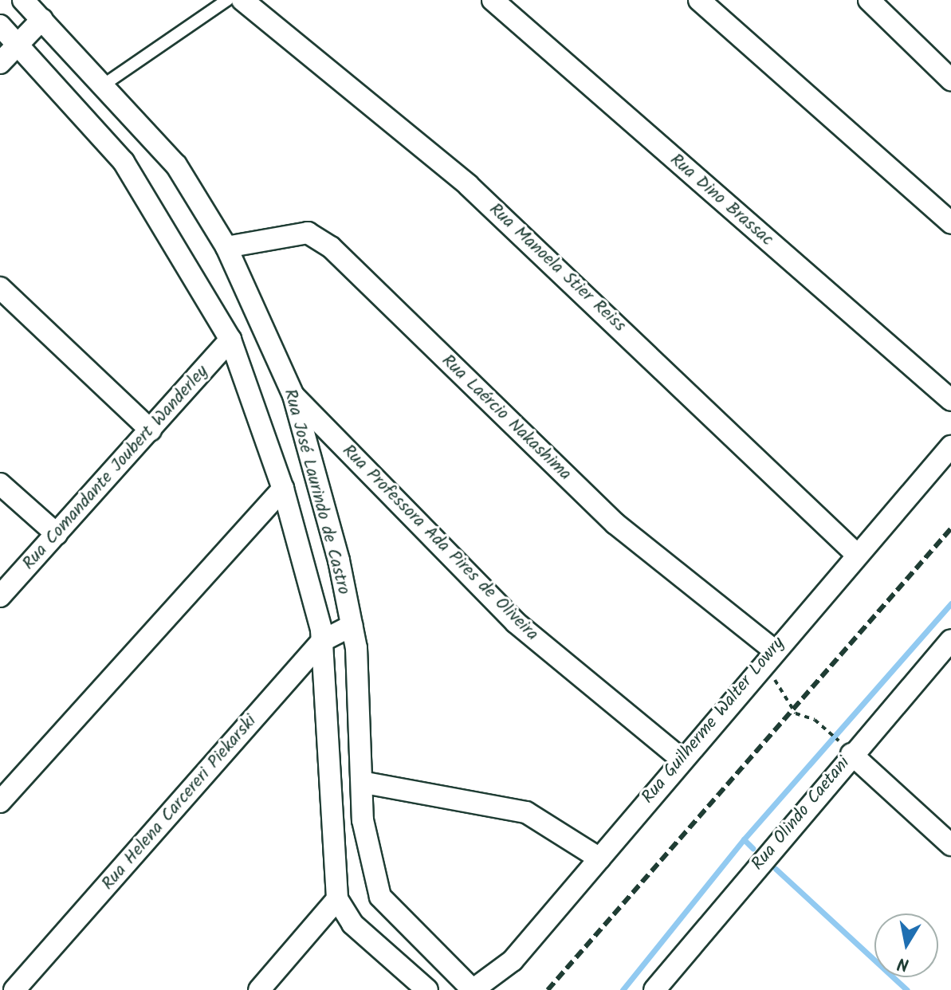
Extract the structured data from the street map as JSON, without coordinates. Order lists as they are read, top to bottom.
{
  "streets": {
    "street": [
      "Rua Dino Brassac",
      "Rua Manoela Stier Reiss",
      "Rua Laércio Nakashima",
      "Rua Comandante Joubert Wanderley",
      "Rua José Laurindo de Castro",
      "Rua Professora Ada Pires de Oliveira",
      "Rua Guilherme Walter Lowry",
      "Rua Helena Carcereri Piekarski",
      "Rua Olindo Caetani"
    ]
  },
  "crossings": [
    ["Rua Manoela Stier Reiss", "Rua Guilherme Walter Lowry"],
    ["Rua Laércio Nakashima", "Rua José Laurindo de Castro"],
    ["Rua Laércio Nakashima", "Rua Guilherme Walter Lowry"],
    ["Rua Comandante Joubert Wanderley", "Rua José Laurindo de Castro"],
    ["Rua José Laurindo de Castro", "Rua Professora Ada Pires de Oliveira"],
    ["Rua José Laurindo de Castro", "Rua Guilherme Walter Lowry"],
    ["Rua José Laurindo de Castro", "Rua Helena Carcereri Piekarski"],
    ["Rua Professora Ada Pires de Oliveira", "Rua Guilherme Walter Lowry"]
  ],
  "north": "bottom"
}
